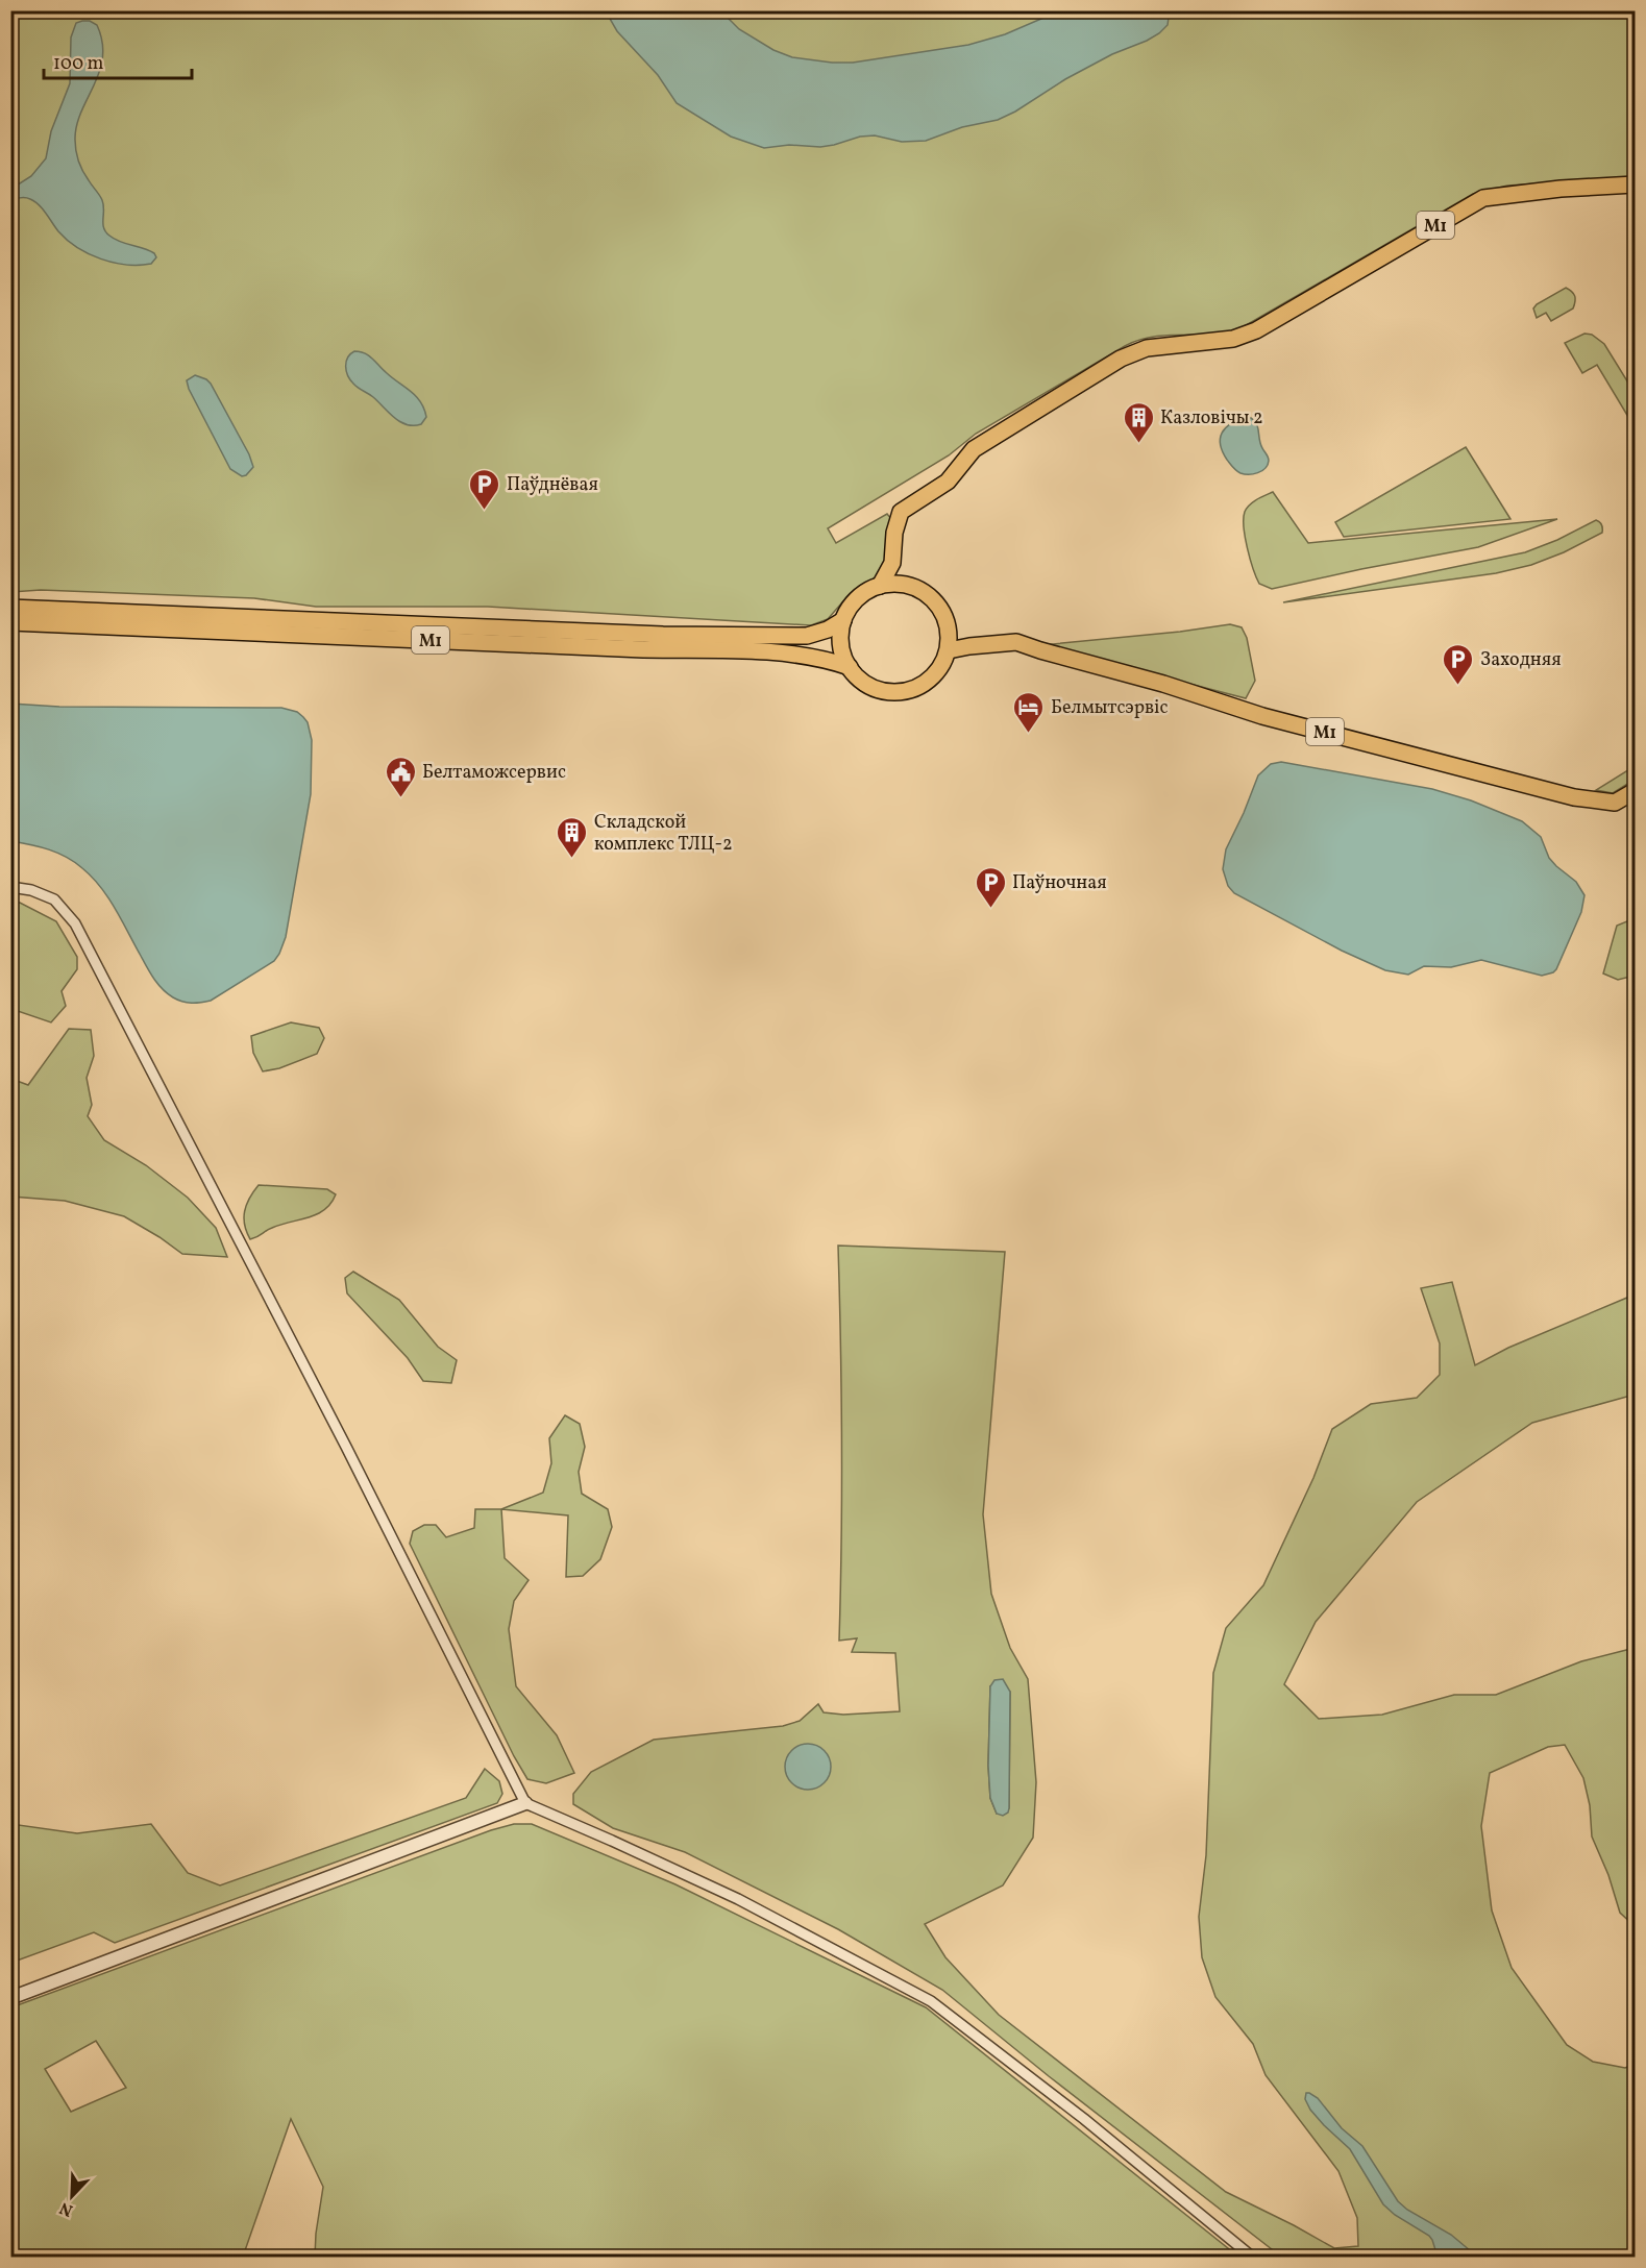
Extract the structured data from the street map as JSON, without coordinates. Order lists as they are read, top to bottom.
{
  "streets": {
    "highway": ["М1"]
  },
  "places": {
    "building": ["Казловічы 2", "Складской комплекс ТЛЦ-2"],
    "parking": ["Паўднёвая", "Заходняя", "Паўночная"],
    "hotel": ["Белмытсэрвіс"],
    "public building": ["Белтаможсервис"]
  },
  "scale_bar": "100 m",
  "north": "bottom left"
}
